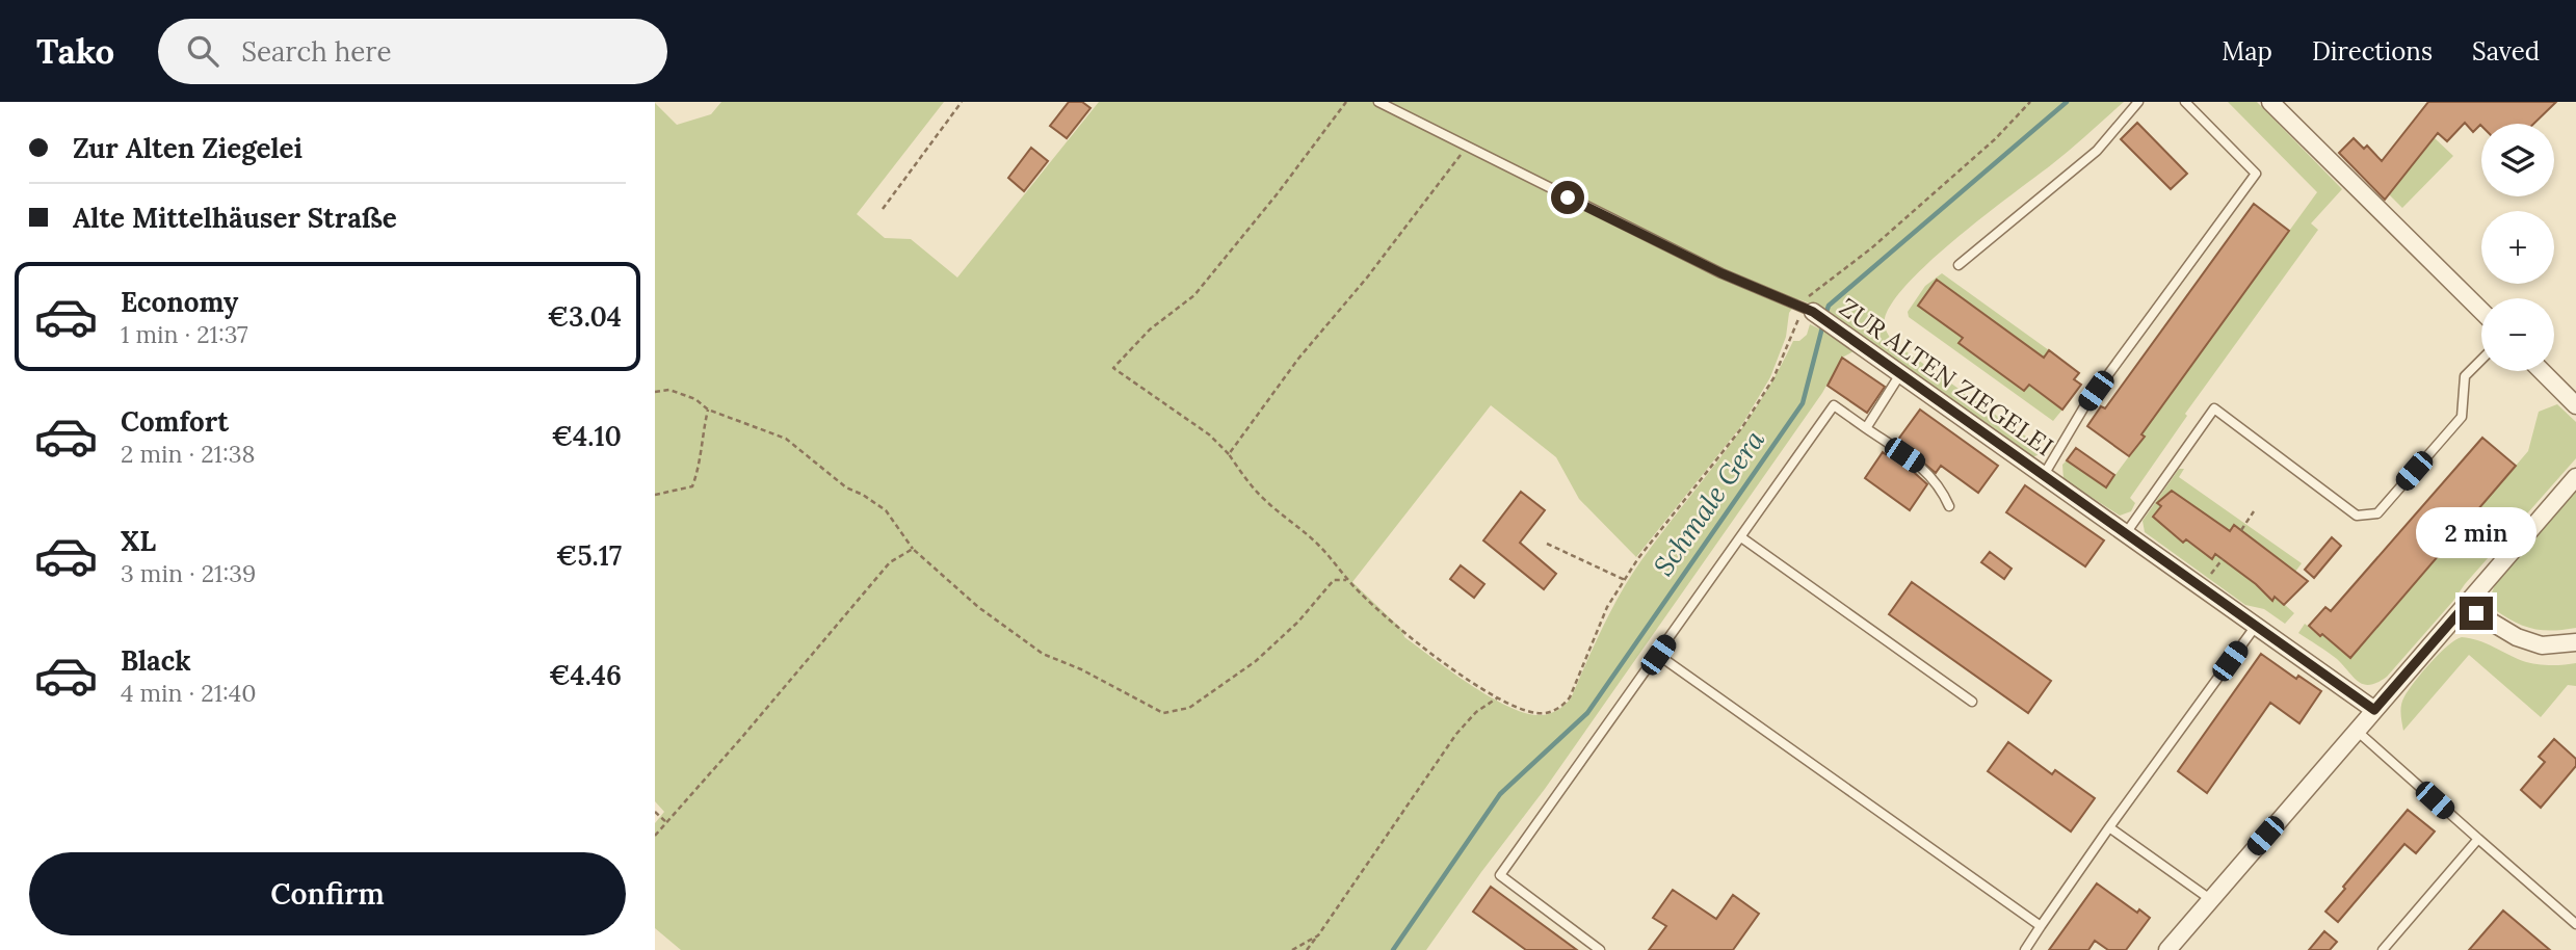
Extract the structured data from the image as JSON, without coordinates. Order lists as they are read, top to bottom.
{
  "streets": {
    "street": ["ZUR ALTEN ZIEGELEI"]
  },
  "water": ["Schmale Gera"],
  "page": {
    "header": "Tako",
    "search": "Search here",
    "nav": ["Map", "Directions", "Saved"],
    "banner": ["Zur Alten Ziegelei", "Alte Mittelhäuser Straße"],
    "map_buttons": ["+", "−"],
    "list": [
      {
        "name": "Economy",
        "note": "1 min · 21:37",
        "value": "€3.04"
      },
      {
        "name": "Comfort",
        "note": "2 min · 21:38",
        "value": "€4.10"
      },
      {
        "name": "XL",
        "note": "3 min · 21:39",
        "value": "€5.17"
      },
      {
        "name": "Black",
        "note": "4 min · 21:40",
        "value": "€4.46"
      }
    ],
    "bubble": "2 min",
    "buttons": "Confirm"
  }
}
